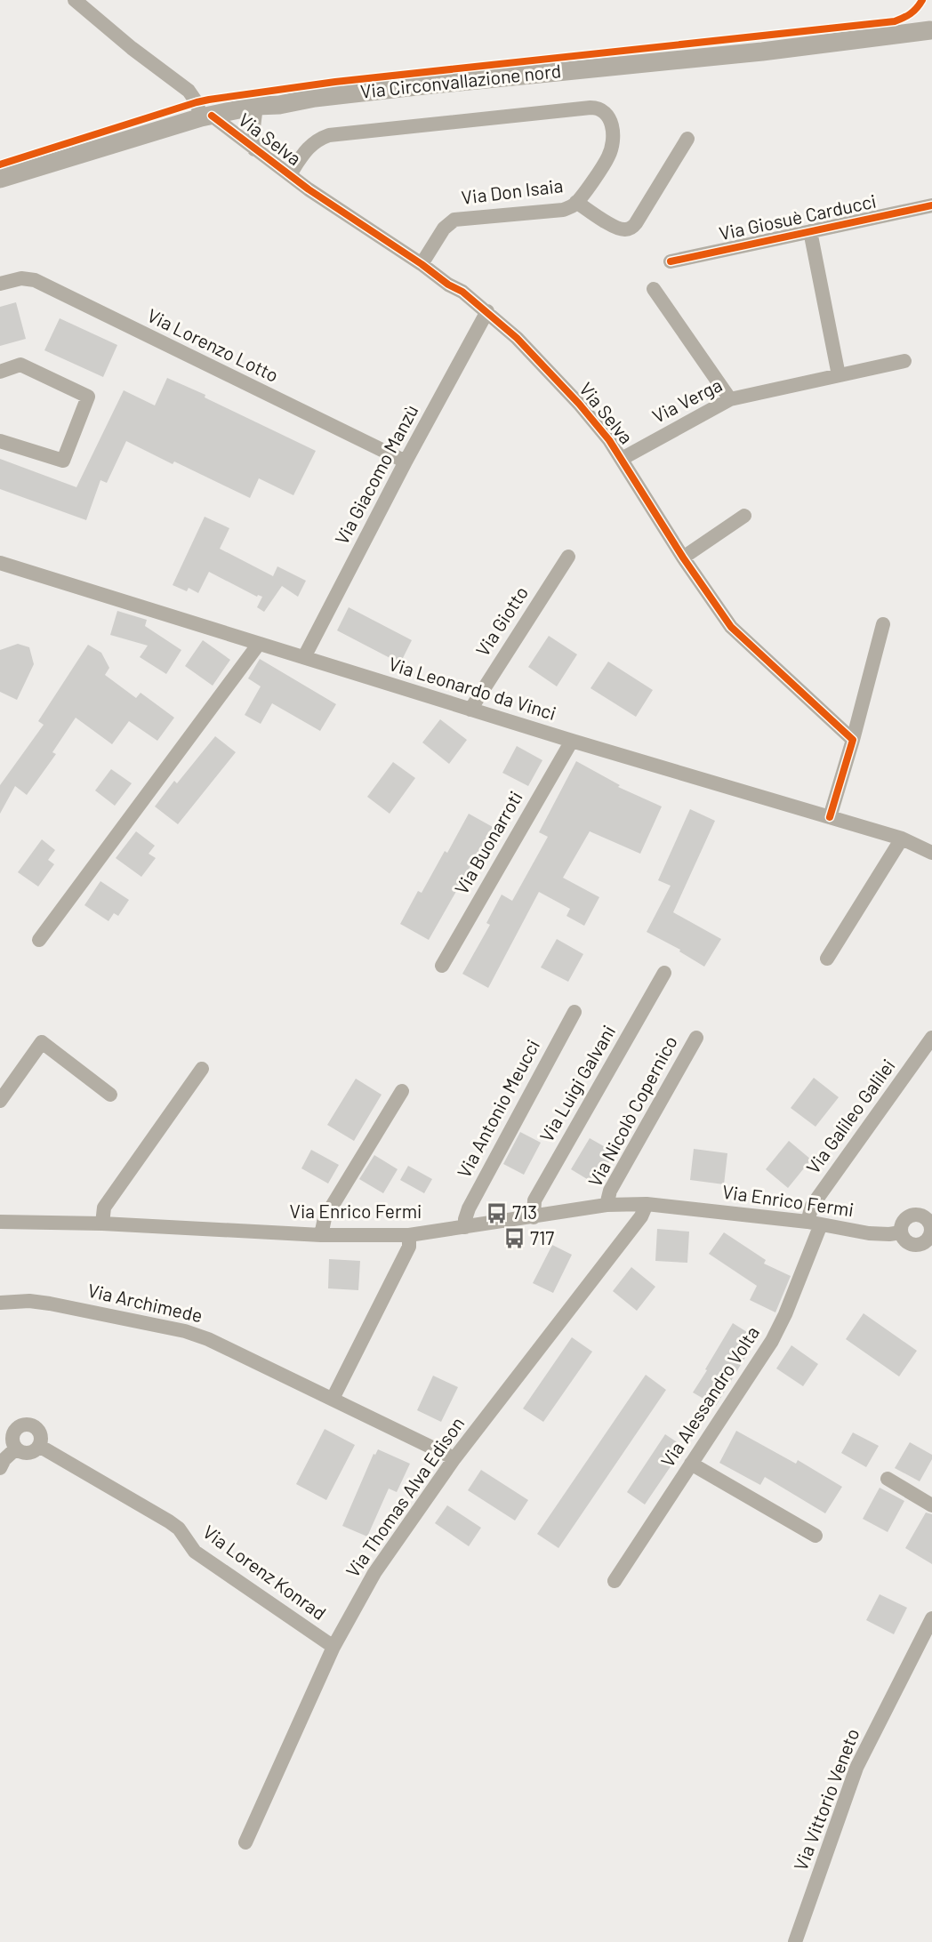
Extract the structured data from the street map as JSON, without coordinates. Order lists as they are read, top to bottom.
{
  "streets": {
    "street": [
      "Via Circonvallazione nord",
      "Via Selva",
      "Via Don Isaia",
      "Via Giosuè Carducci",
      "Via Lorenzo Lotto",
      "Via Verga",
      "Via Giacomo Manzù",
      "Via Giotto",
      "Via Leonardo da Vinci",
      "Via Buonarroti",
      "Via Luigi Galvani",
      "Via Antonio Meucci",
      "Via Nicolò Copernico",
      "Via Galileo Galilei",
      "Via Enrico Fermi",
      "Via Archimede",
      "Via Alessandro Volta",
      "Via Thomas Alva Edison",
      "Via Lorenz Konrad",
      "Via Vittorio Veneto"
    ]
  },
  "crossings": [
    ["Via Circonvallazione nord", "Via Selva"],
    ["Via Selva", "Via Don Isaia"],
    ["Via Selva", "Via Verga"],
    ["Via Selva", "Via Giacomo Manzù"],
    ["Via Lorenzo Lotto", "Via Giacomo Manzù"],
    ["Via Giacomo Manzù", "Via Leonardo da Vinci"],
    ["Via Giotto", "Via Leonardo da Vinci"],
    ["Via Leonardo da Vinci", "Via Buonarroti"],
    ["Via Luigi Galvani", "Via Enrico Fermi"],
    ["Via Antonio Meucci", "Via Enrico Fermi"],
    ["Via Nicolò Copernico", "Via Enrico Fermi"],
    ["Via Galileo Galilei", "Via Enrico Fermi"],
    ["Via Galileo Galilei", "Via Alessandro Volta"],
    ["Via Enrico Fermi", "Via Alessandro Volta"],
    ["Via Enrico Fermi", "Via Thomas Alva Edison"],
    ["Via Archimede", "Via Thomas Alva Edison"],
    ["Via Thomas Alva Edison", "Via Lorenz Konrad"]
  ],
  "places": {
    "bus stop": ["713", "717"]
  }
}
